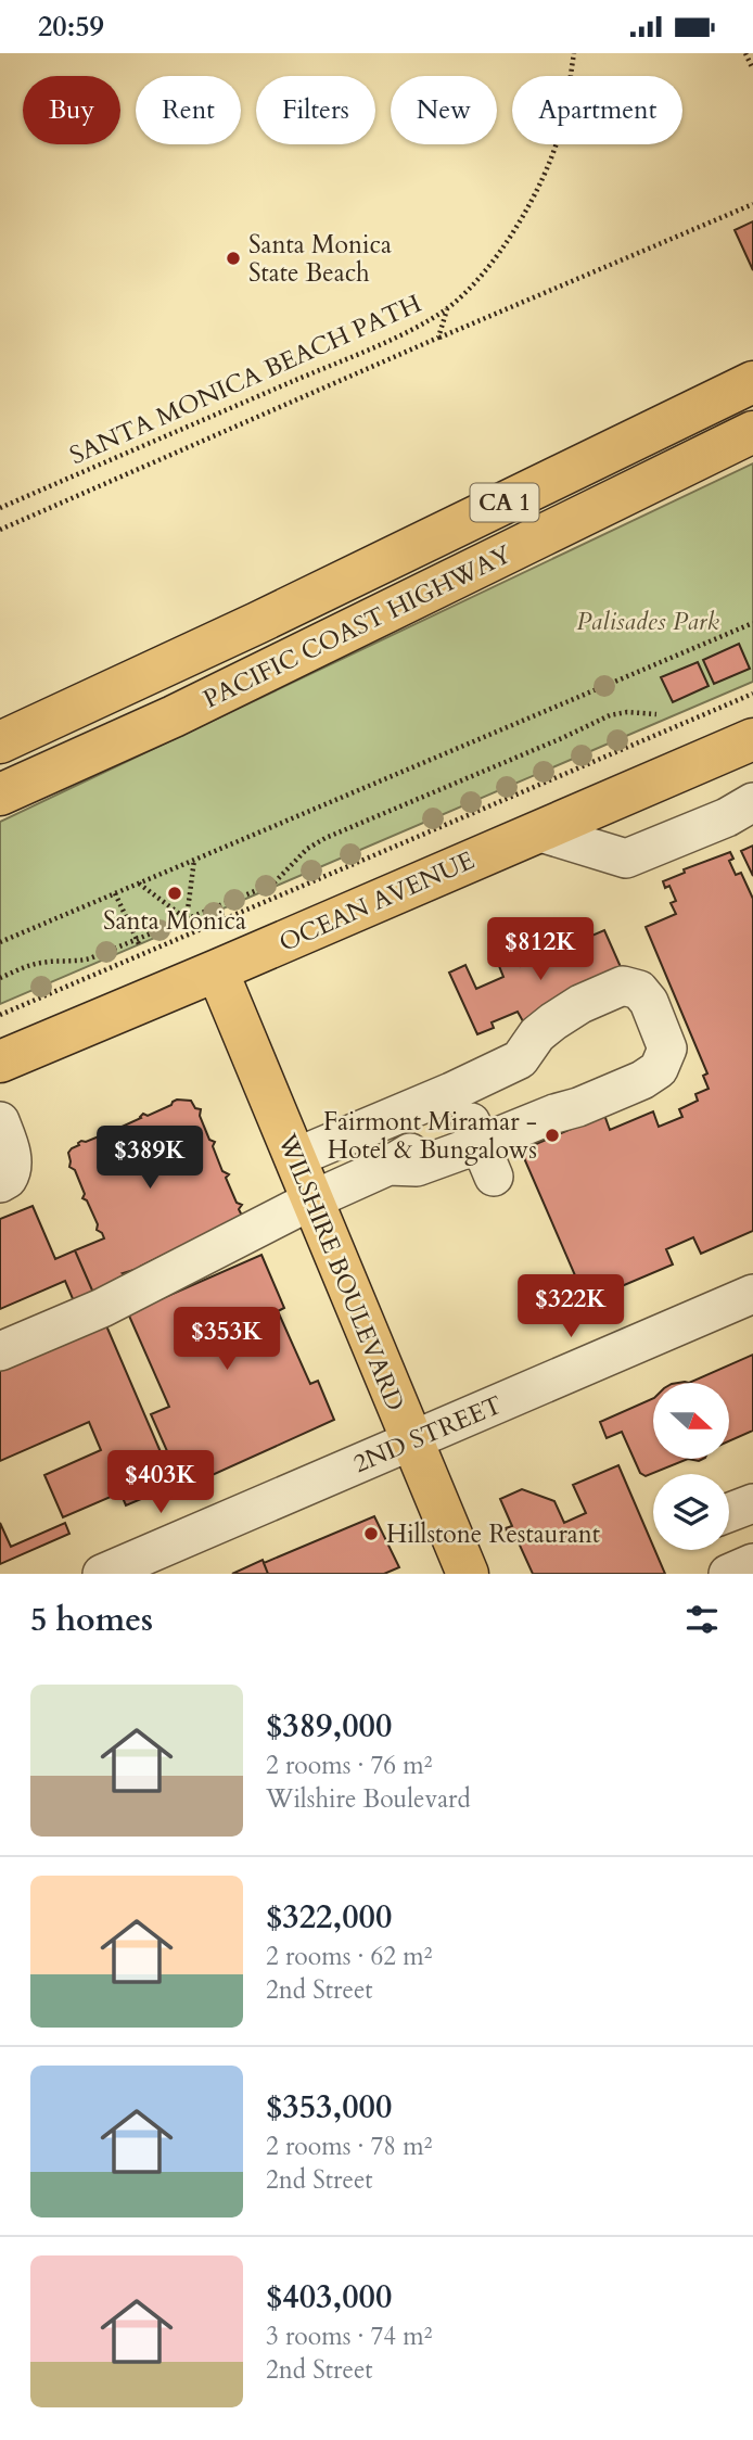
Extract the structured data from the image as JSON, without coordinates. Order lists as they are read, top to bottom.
{
  "streets": {
    "main road": [
      "CA 1",
      "PACIFIC COAST HIGHWAY",
      "OCEAN AVENUE",
      "WILSHIRE BOULEVARD"
    ],
    "street": ["2ND STREET"],
    "path": ["SANTA MONICA BEACH PATH"]
  },
  "crossings": [
    ["OCEAN AVENUE", "WILSHIRE BOULEVARD"],
    ["WILSHIRE BOULEVARD", "2ND STREET"]
  ],
  "parks": ["Palisades Park"],
  "places": [
    "Santa Monica State Beach",
    "Santa Monica",
    "Fairmont Miramar - Hotel & Bungalows",
    "Hillstone Restaurant"
  ],
  "north": "right",
  "page": {
    "status": "20:59",
    "chip": [
      "Buy",
      "Rent",
      "Filters",
      "New",
      "Apartment"
    ],
    "price": [
      "$812K",
      "$389K",
      "$322K",
      "$353K",
      "$403K"
    ],
    "heading": "5 homes",
    "list": [
      {
        "name": "$389,000",
        "note": "2 rooms · 76 m² · Wilshire Boulevard"
      },
      {
        "name": "$322,000",
        "note": "2 rooms · 62 m² · 2nd Street"
      },
      {
        "name": "$353,000",
        "note": "2 rooms · 78 m² · 2nd Street"
      },
      {
        "name": "$403,000",
        "note": "3 rooms · 74 m² · 2nd Street"
      }
    ]
  }
}
